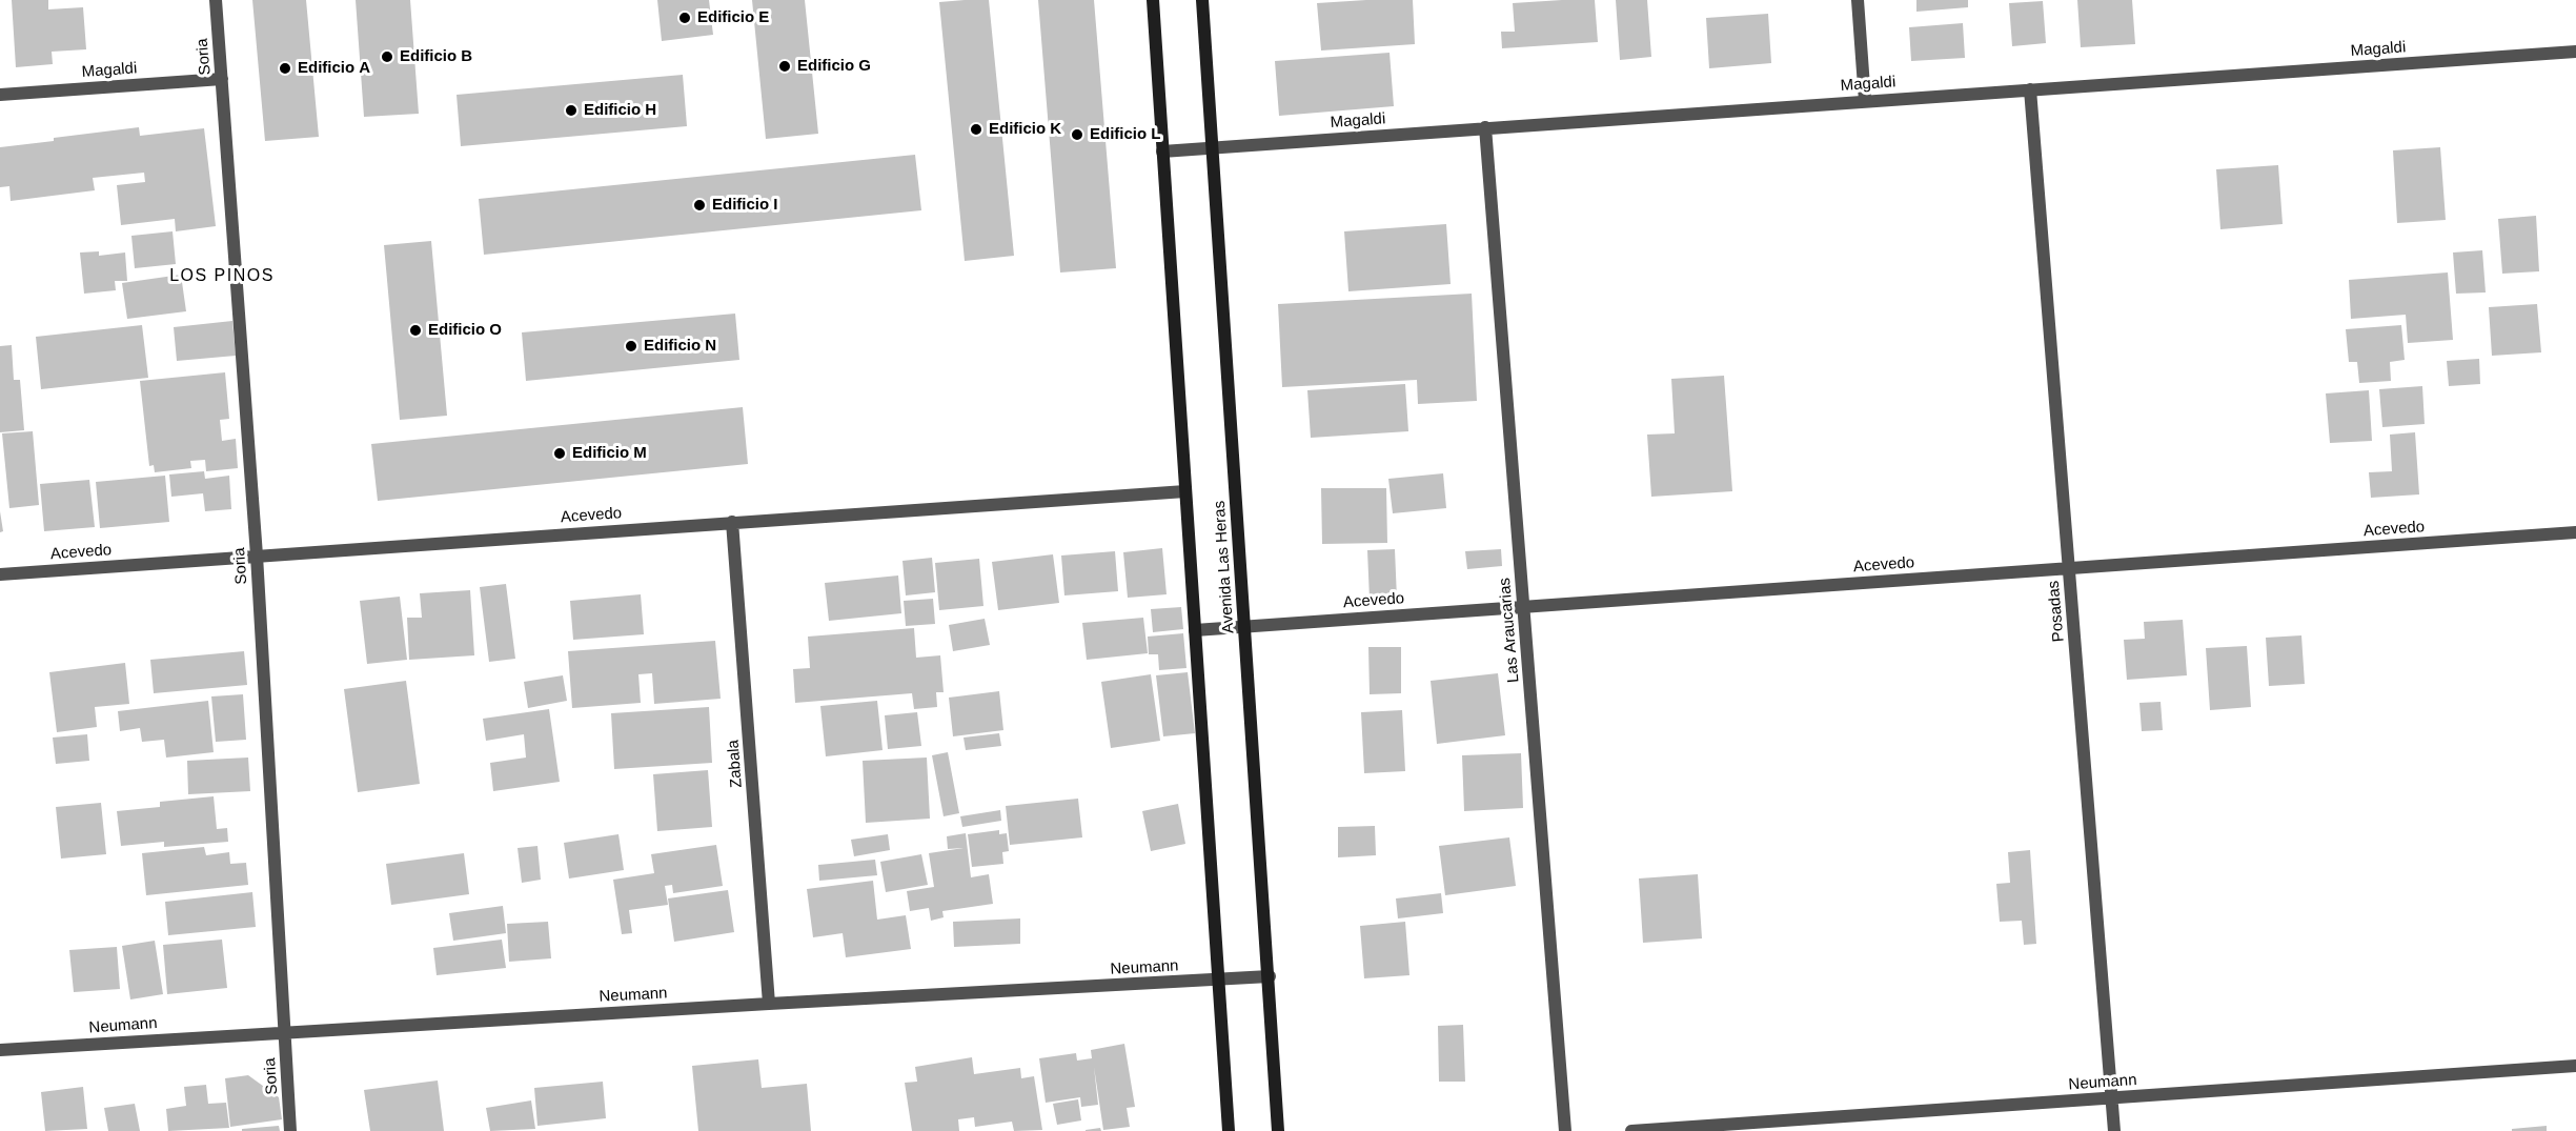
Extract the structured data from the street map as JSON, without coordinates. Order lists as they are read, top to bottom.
{
  "streets": {
    "main road": ["Avenida Las Heras"],
    "street": [
      "Magaldi",
      "Soria",
      "Acevedo",
      "Posadas",
      "Las Araucarias",
      "Zabala",
      "Neumann"
    ]
  },
  "crossings": [
    ["Magaldi", "Soria"],
    ["Magaldi", "Avenida Las Heras"],
    ["Magaldi", "Posadas"],
    ["Magaldi", "Las Araucarias"],
    ["Soria", "Acevedo"],
    ["Soria", "Neumann"],
    ["Acevedo", "Avenida Las Heras"],
    ["Acevedo", "Posadas"],
    ["Acevedo", "Las Araucarias"],
    ["Acevedo", "Zabala"],
    ["Avenida Las Heras", "Neumann"],
    ["Posadas", "Neumann"],
    ["Zabala", "Neumann"]
  ],
  "districts": ["LOS PINOS"],
  "places": [
    "Edificio E",
    "Edificio B",
    "Edificio G",
    "Edificio A",
    "Edificio H",
    "Edificio K",
    "Edificio L",
    "Edificio I",
    "Edificio O",
    "Edificio N",
    "Edificio M"
  ]
}
